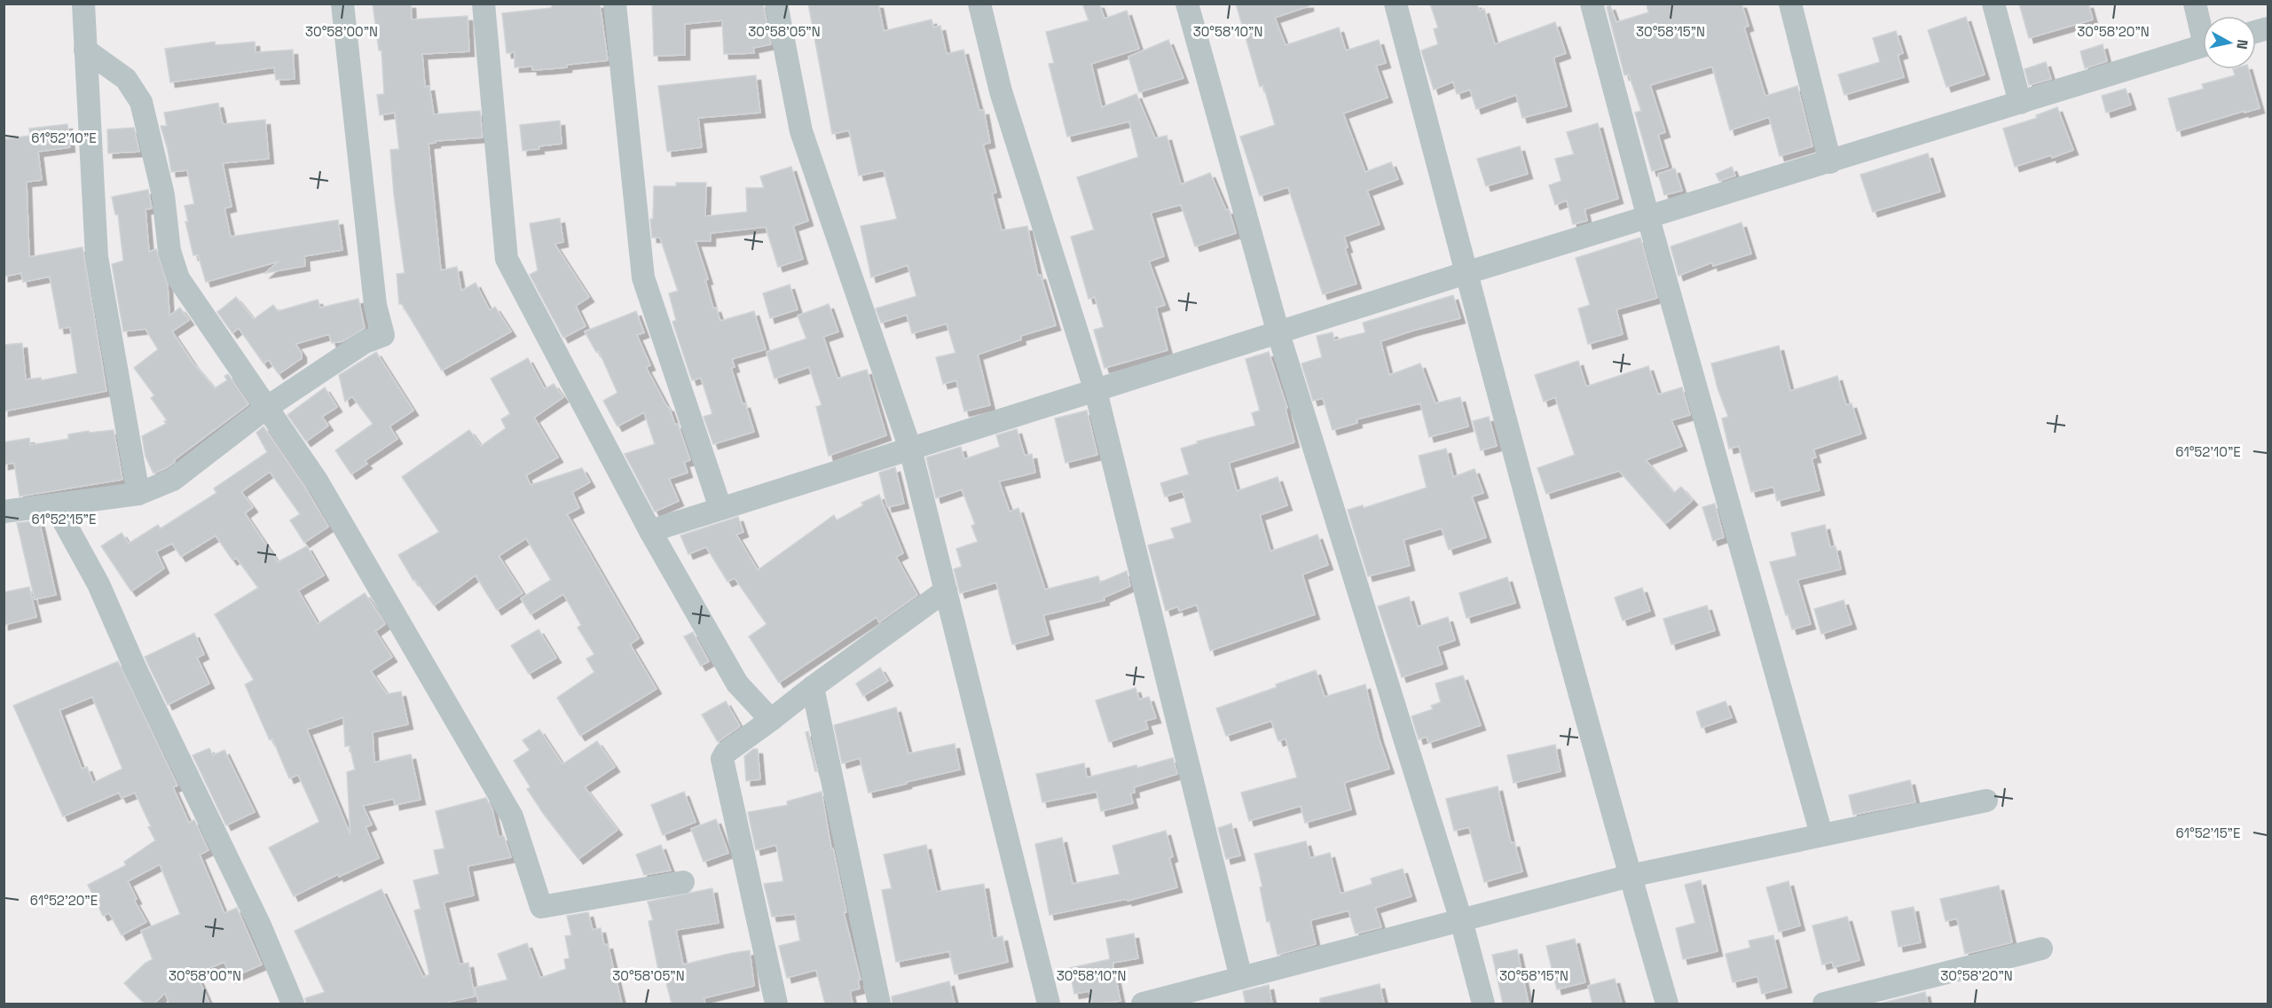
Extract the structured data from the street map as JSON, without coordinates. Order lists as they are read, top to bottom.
{
  "north": "right",
  "coordinates": [
    "30°58'00\"N",
    "30°58'05\"N",
    "30°58'10\"N",
    "30°58'15\"N",
    "30°58'20\"N",
    "61°52'10\"E",
    "61°52'15\"E",
    "61°52'20\"E"
  ]
}
